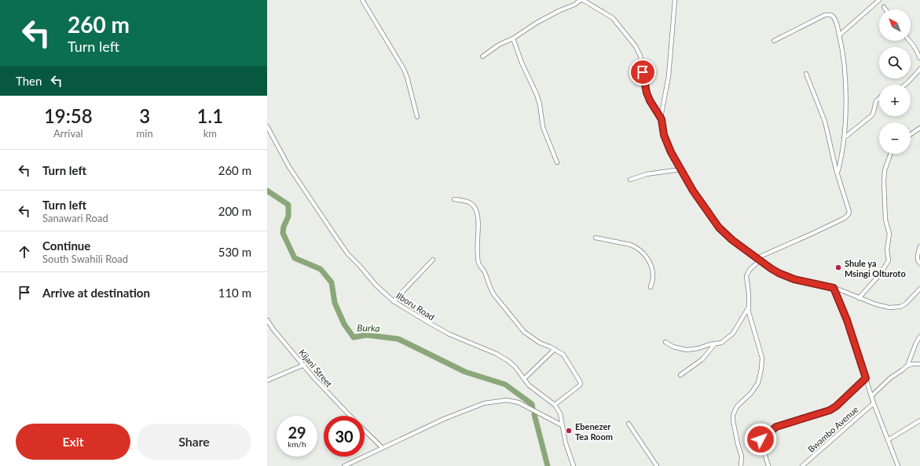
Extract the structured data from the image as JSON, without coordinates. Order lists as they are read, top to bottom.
{
  "streets": {
    "street": ["Ilboru Road", "Kijani Street", "Bwambo Avenue"]
  },
  "water": ["Burka"],
  "places": ["Shule ya Msingi Olturoto", "Ebenezer Tea Room"],
  "north": "top left",
  "page": {
    "turn": ["260 m", "Turn left"],
    "map_buttons": ["+", "−"],
    "then": "Then",
    "eta": [
      "19:58",
      "Arrival",
      "3",
      "min",
      "1.1",
      "km"
    ],
    "list": [
      {
        "name": "Turn left",
        "value": "260 m"
      },
      {
        "name": "Turn left",
        "note": "Sanawari Road",
        "value": "200 m"
      },
      {
        "name": "Continue",
        "note": "South Swahili Road",
        "value": "530 m"
      },
      {
        "name": "Arrive at destination",
        "value": "110 m"
      }
    ],
    "speed": "29 km/h",
    "limit": "30",
    "buttons": ["Exit", "Share"]
  }
}
